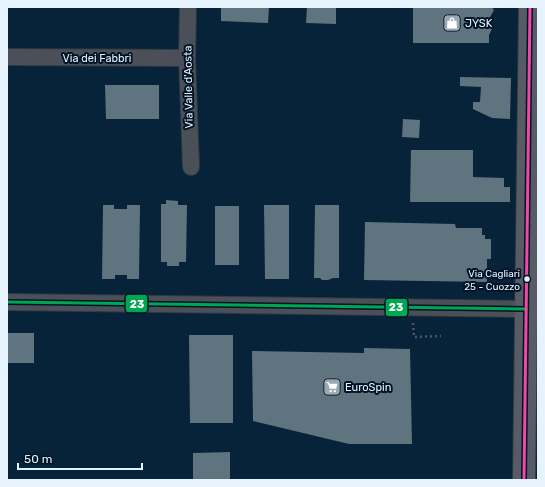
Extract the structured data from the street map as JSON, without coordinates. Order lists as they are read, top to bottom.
{
  "streets": {
    "street": ["Via dei Fabbri", "Via Valle d'Aosta"]
  },
  "crossings": [
    ["Via dei Fabbri", "Via Valle d'Aosta"]
  ],
  "places": {
    "shop": ["JYSK"],
    "other": ["Via Cagliari 25 - Cuozzo"],
    "supermarket": ["EuroSpin"]
  },
  "lines": ["transit line 23"],
  "scale_bar": "50 m"
}
